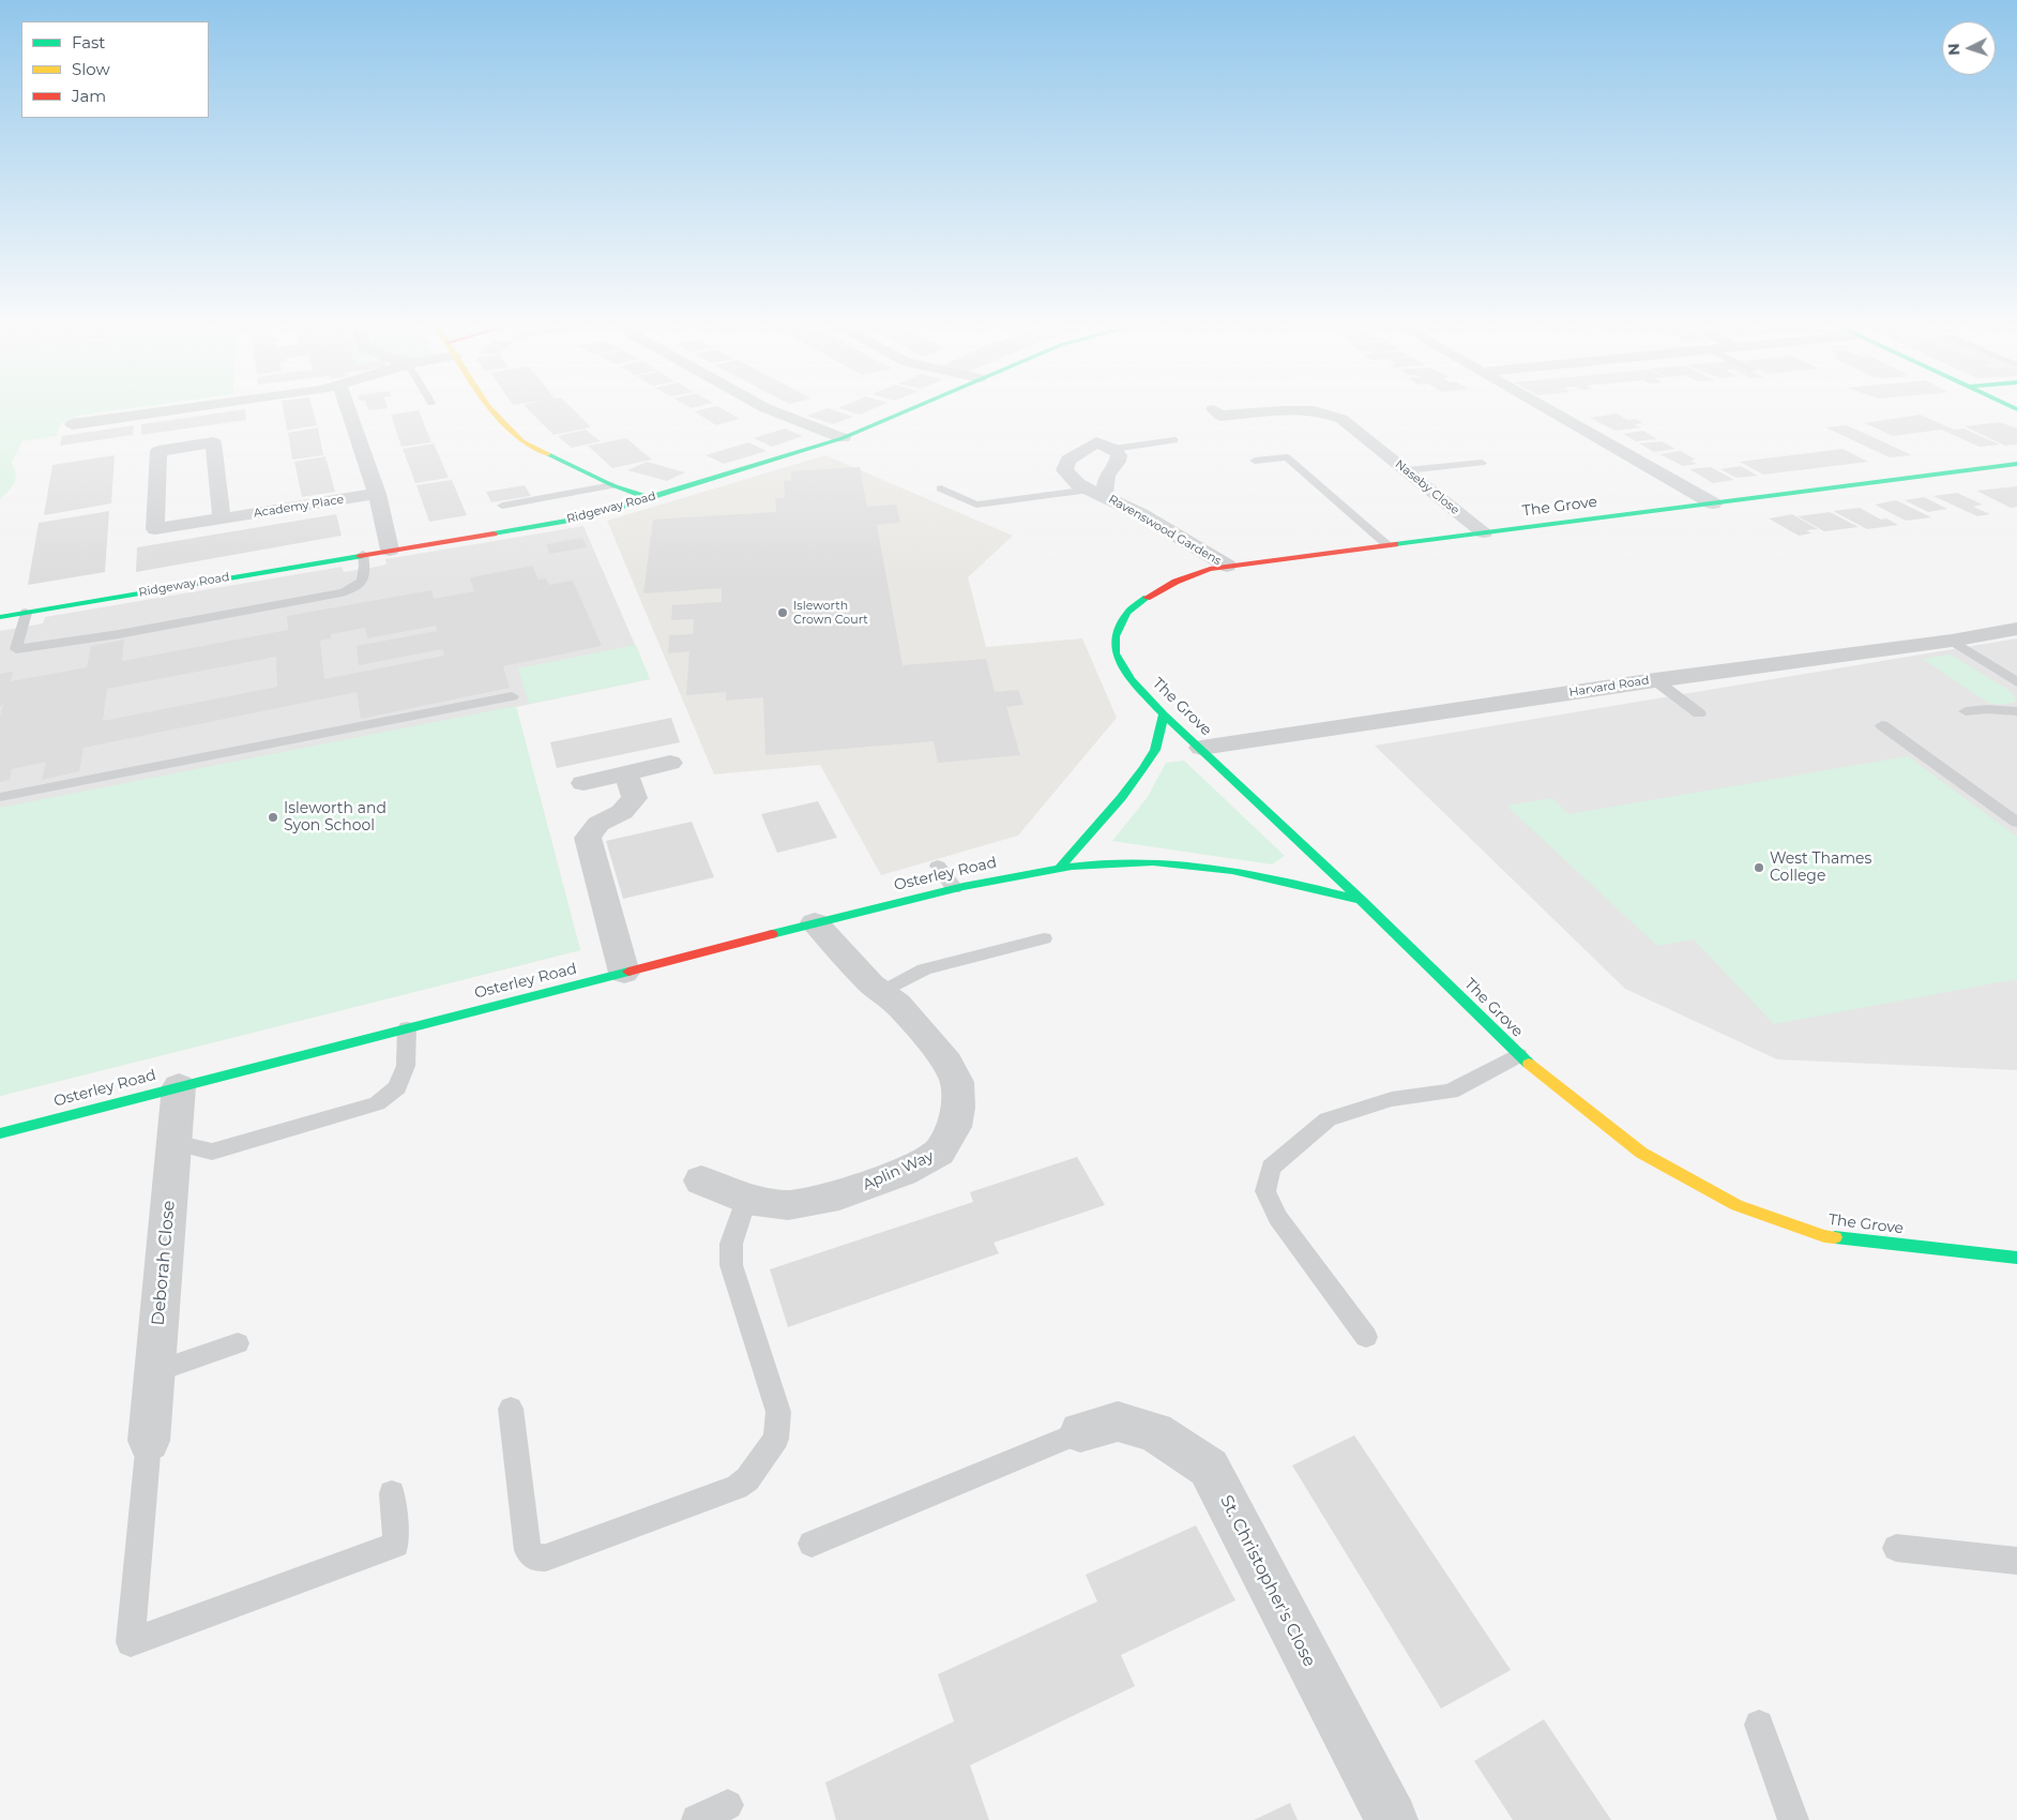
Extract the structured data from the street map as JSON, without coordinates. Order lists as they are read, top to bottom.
{
  "streets": {
    "street": [
      "Naseby Close",
      "Academy Place",
      "The Grove",
      "Ridgeway Road",
      "Ravenswood Gardens",
      "Harvard Road",
      "Osterley Road",
      "Aplin Way",
      "Deborah Close",
      "St. Christopher's Close"
    ]
  },
  "crossings": [
    ["Naseby Close", "The Grove"],
    ["The Grove", "Ravenswood Gardens"],
    ["The Grove", "Harvard Road"],
    ["The Grove", "Osterley Road"],
    ["Osterley Road", "Aplin Way"],
    ["Osterley Road", "Deborah Close"]
  ],
  "places": ["Isleworth Crown Court", "Isleworth and Syon School", "West Thames College"],
  "legend": ["Fast", "Slow", "Jam"],
  "north": "left"
}
